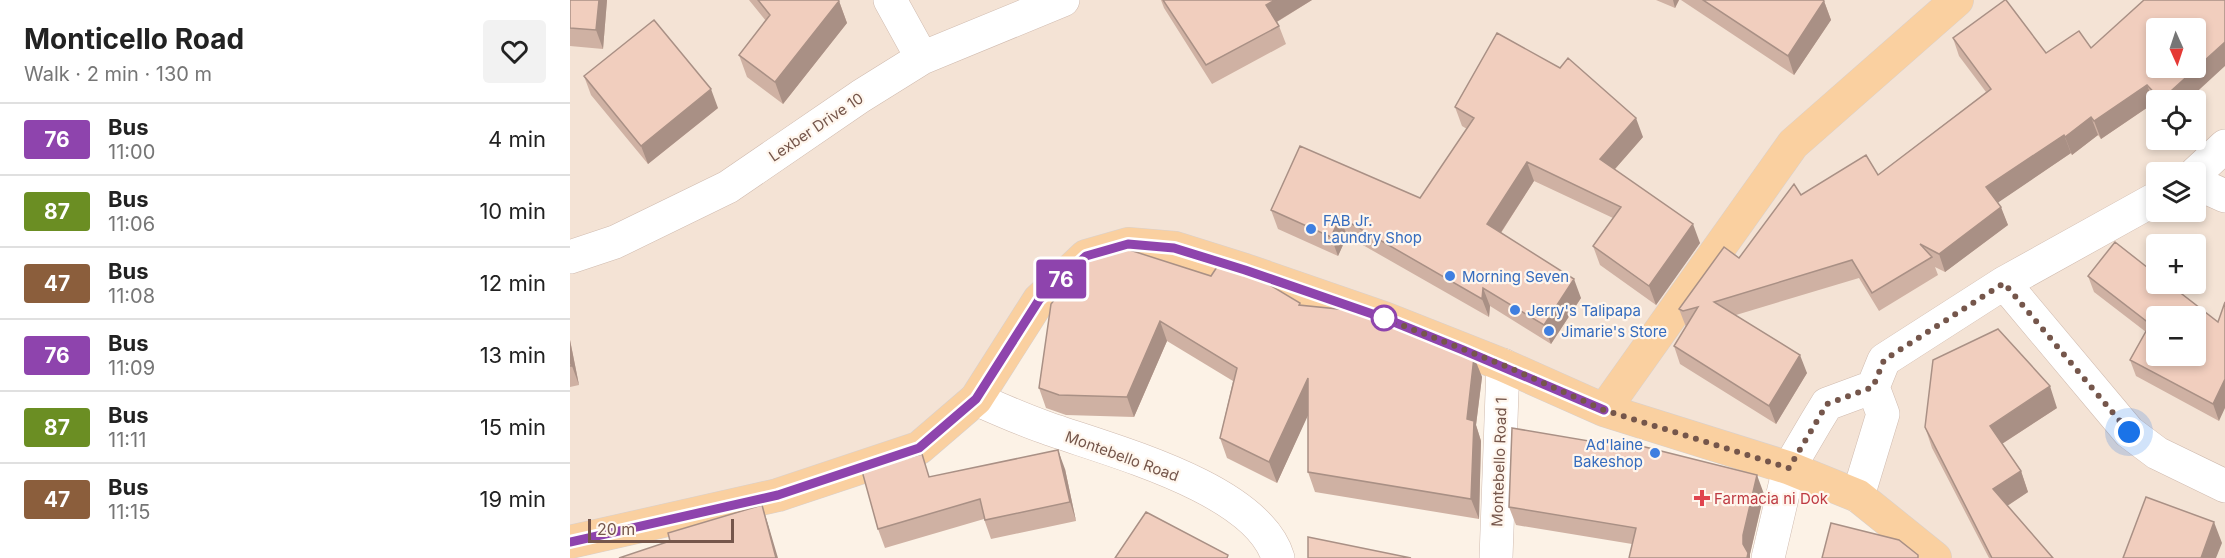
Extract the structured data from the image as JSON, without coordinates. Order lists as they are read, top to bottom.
{
  "streets": {
    "street": ["Lexber Drive 10", "Montebello Road", "Montebello Road 1"]
  },
  "places": {
    "other": [
      "FAB Jr. Laundry Shop",
      "Morning Seven",
      "Jerry's Talipapa",
      "Jimarie's Store",
      "Ad'laine Bakeshop"
    ],
    "health": ["Farmacia ni Dok"]
  },
  "lines": ["bus line 76"],
  "scale_bar": "20 m",
  "north": "bottom",
  "page": {
    "heading": ["Monticello Road", "Walk · 2 min · 130 m"],
    "on_map": "76",
    "map_buttons": ["+", "−"],
    "list": [
      {
        "mark": "76",
        "name": "Bus",
        "note": "11:00",
        "value": "4 min"
      },
      {
        "mark": "87",
        "name": "Bus",
        "note": "11:06",
        "value": "10 min"
      },
      {
        "mark": "47",
        "name": "Bus",
        "note": "11:08",
        "value": "12 min"
      },
      {
        "mark": "76",
        "name": "Bus",
        "note": "11:09",
        "value": "13 min"
      },
      {
        "mark": "87",
        "name": "Bus",
        "note": "11:11",
        "value": "15 min"
      },
      {
        "mark": "47",
        "name": "Bus",
        "note": "11:15",
        "value": "19 min"
      }
    ],
    "scale": "20 m"
  }
}
